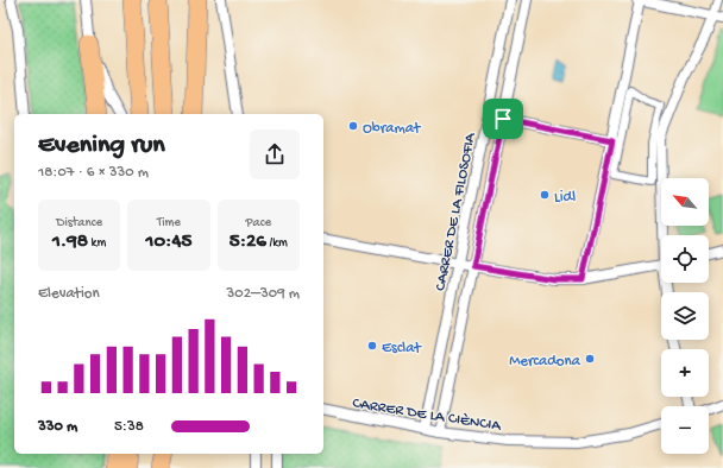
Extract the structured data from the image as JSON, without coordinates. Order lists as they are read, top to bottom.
{
  "streets": {
    "street": ["CARRER DE LA FILOSOFIA", "CARRER DE LA CIÈNCIA"]
  },
  "crossings": [
    ["CARRER DE LA FILOSOFIA", "CARRER DE LA CIÈNCIA"]
  ],
  "places": [
    "Obramat",
    "Lidl",
    "Esclat",
    "Mercadona"
  ],
  "north": "top left",
  "page": {
    "heading": ["Evening run", "18:07 · 6 × 330 m"],
    "map_buttons": ["+", "−"],
    "stats": [
      ["Distance", "1.98 km"],
      ["Time", "10:45"],
      ["Pace", "5:26 /km"]
    ],
    "chart": ["Elevation", "302–309 m"],
    "list": [
      {
        "name": "330 m",
        "note": "5:38"
      }
    ]
  }
}
